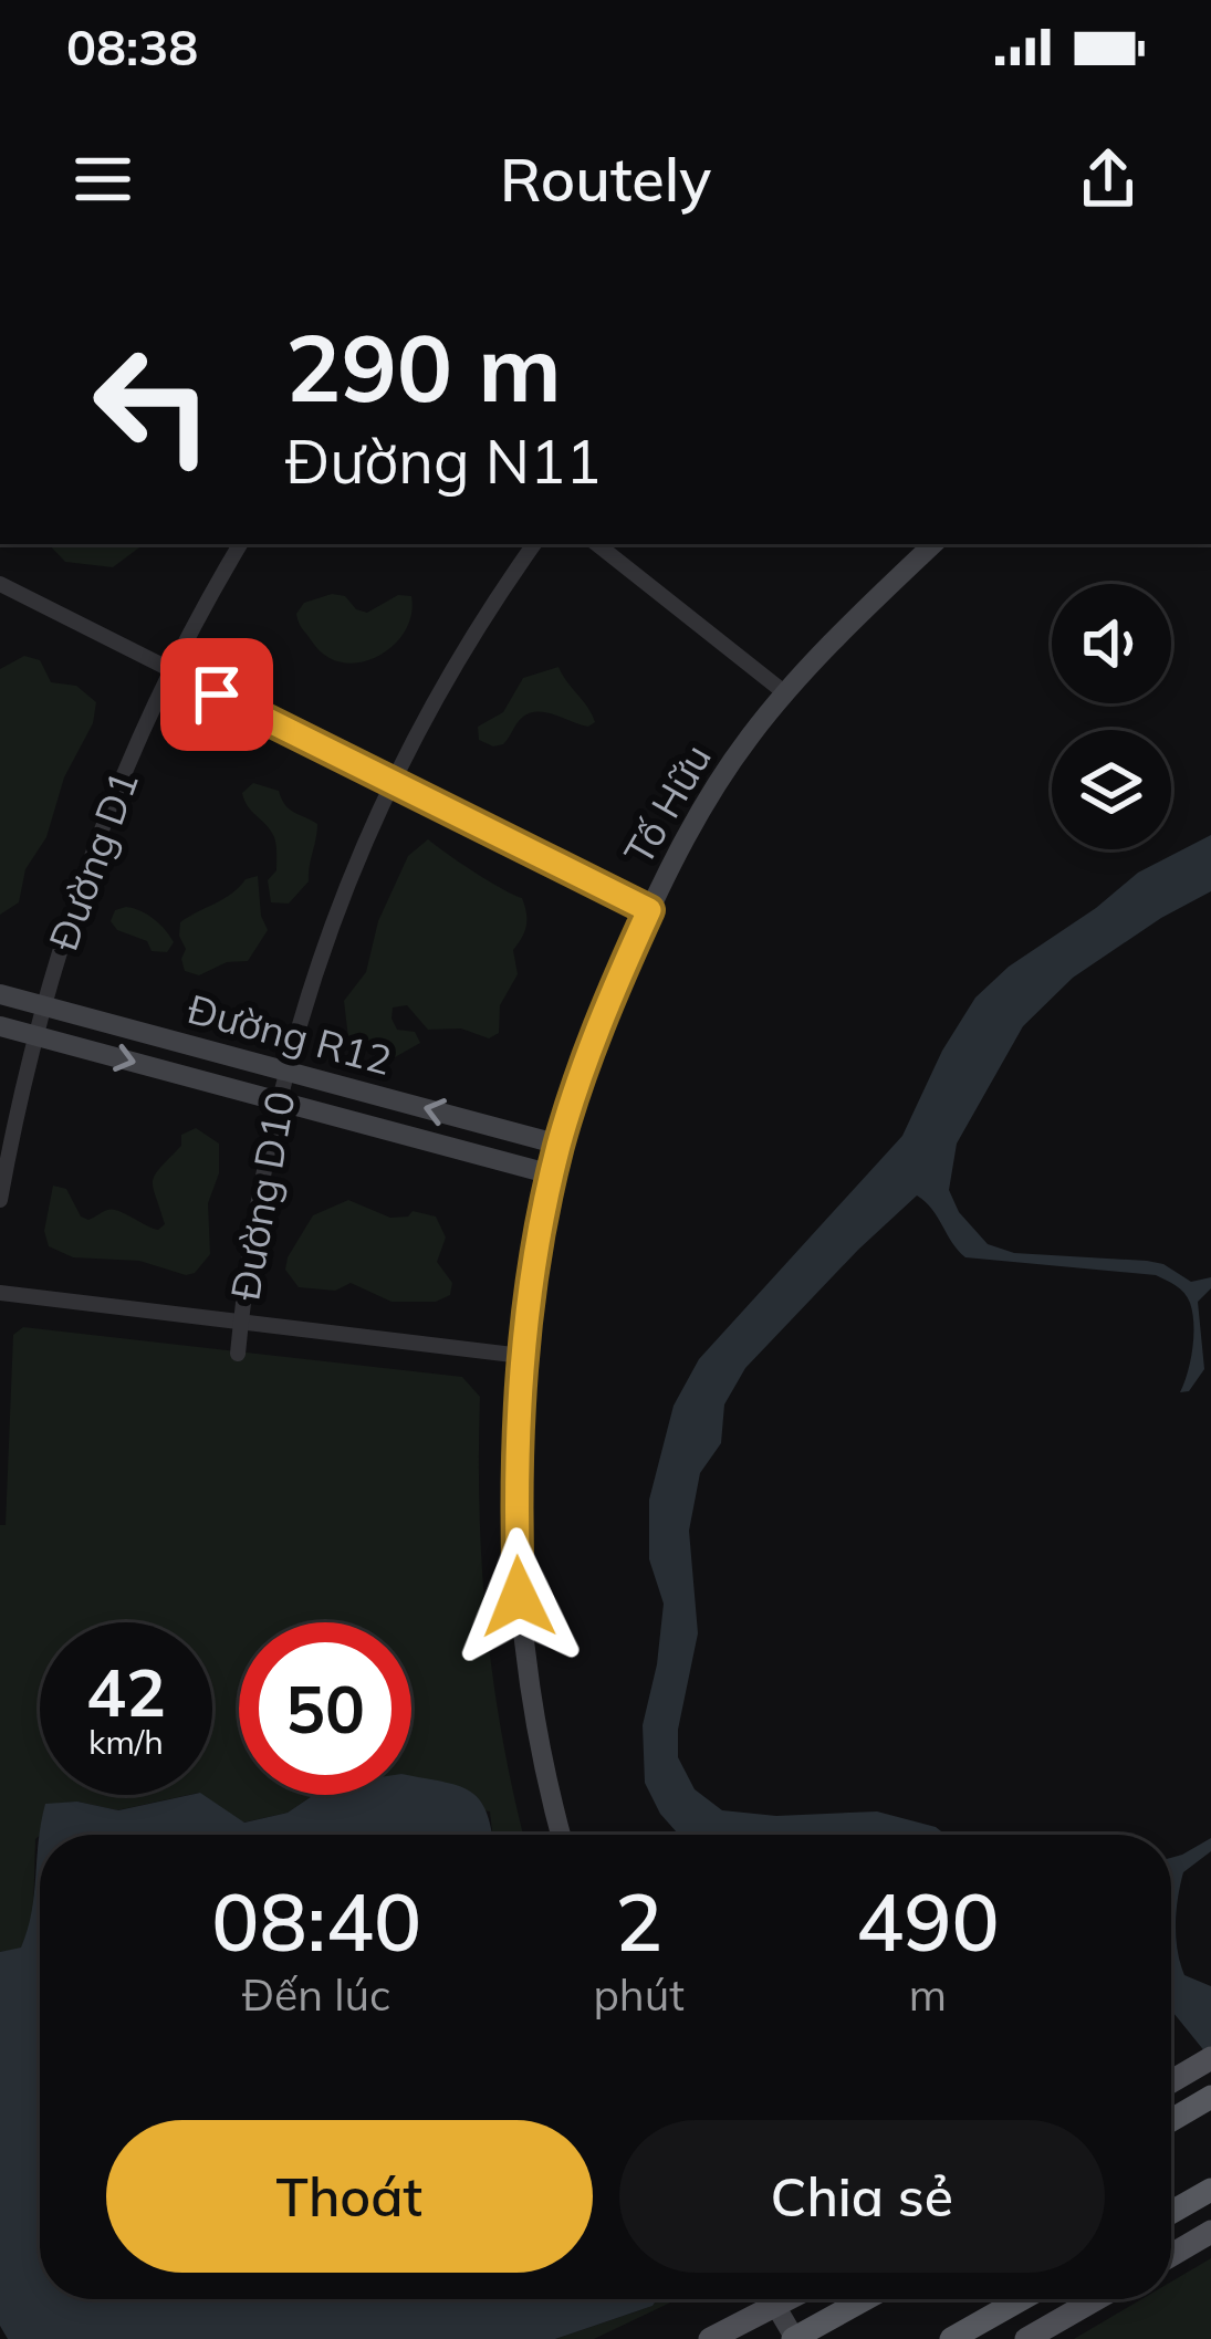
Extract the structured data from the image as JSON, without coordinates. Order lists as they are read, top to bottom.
{
  "streets": {
    "main road": ["Tố Hữu", "Đường R12"],
    "street": ["Đường D1", "Đường D10"]
  },
  "crossings": [
    ["Tố Hữu", "Đường R12"],
    ["Đường D1", "Đường R12"],
    ["Đường R12", "Đường D10"]
  ],
  "page": {
    "status": "08:38",
    "header": "Routely",
    "turn": ["290 m", "Đường N11"],
    "speed": "42 km/h",
    "limit": "50",
    "eta": [
      "08:40",
      "Đến lúc",
      "2",
      "phút",
      "490",
      "m"
    ],
    "buttons": ["Thoát", "Chia sẻ"]
  }
}
